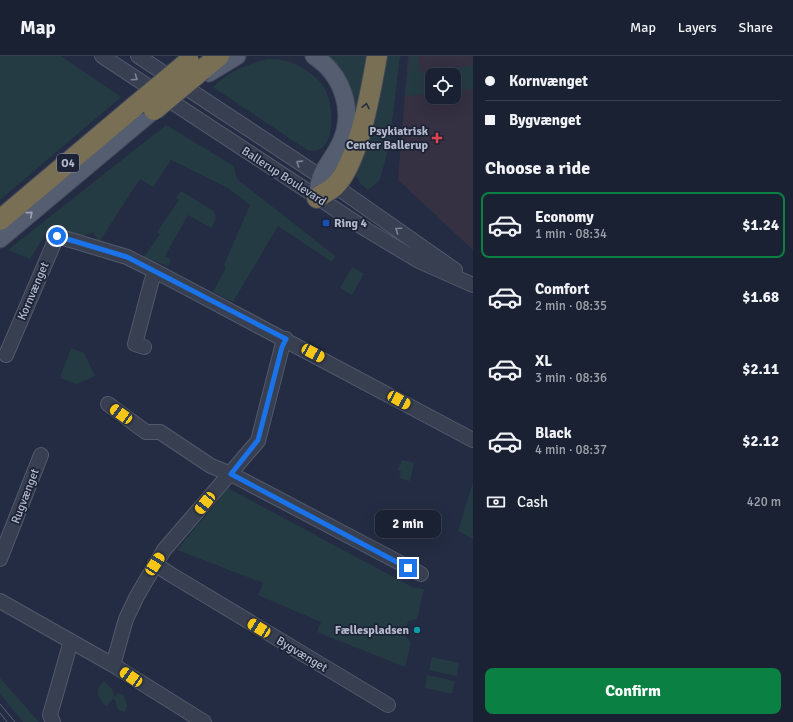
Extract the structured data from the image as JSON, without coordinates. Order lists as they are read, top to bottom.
{
  "streets": {
    "highway": ["O4"],
    "street": [
      "Ballerup Boulevard",
      "Kornvænget",
      "Rugvænget",
      "Bygvænget"
    ]
  },
  "places": {
    "health": ["Psykiatrisk Center Ballerup"],
    "transit": ["Ring 4"],
    "other": ["Fællespladsen"]
  },
  "page": {
    "header": "Map",
    "nav": ["Map", "Layers", "Share"],
    "banner": ["Kornvænget", "Bygvænget"],
    "heading": "Choose a ride",
    "list": [
      {
        "name": "Economy",
        "note": "1 min · 08:34",
        "value": "$1.24"
      },
      {
        "name": "Comfort",
        "note": "2 min · 08:35",
        "value": "$1.68"
      },
      {
        "name": "XL",
        "note": "3 min · 08:36",
        "value": "$2.11"
      },
      {
        "name": "Black",
        "note": "4 min · 08:37",
        "value": "$2.12"
      }
    ],
    "pay": ["Cash", "420 m"],
    "bubble": "2 min",
    "buttons": "Confirm"
  }
}
